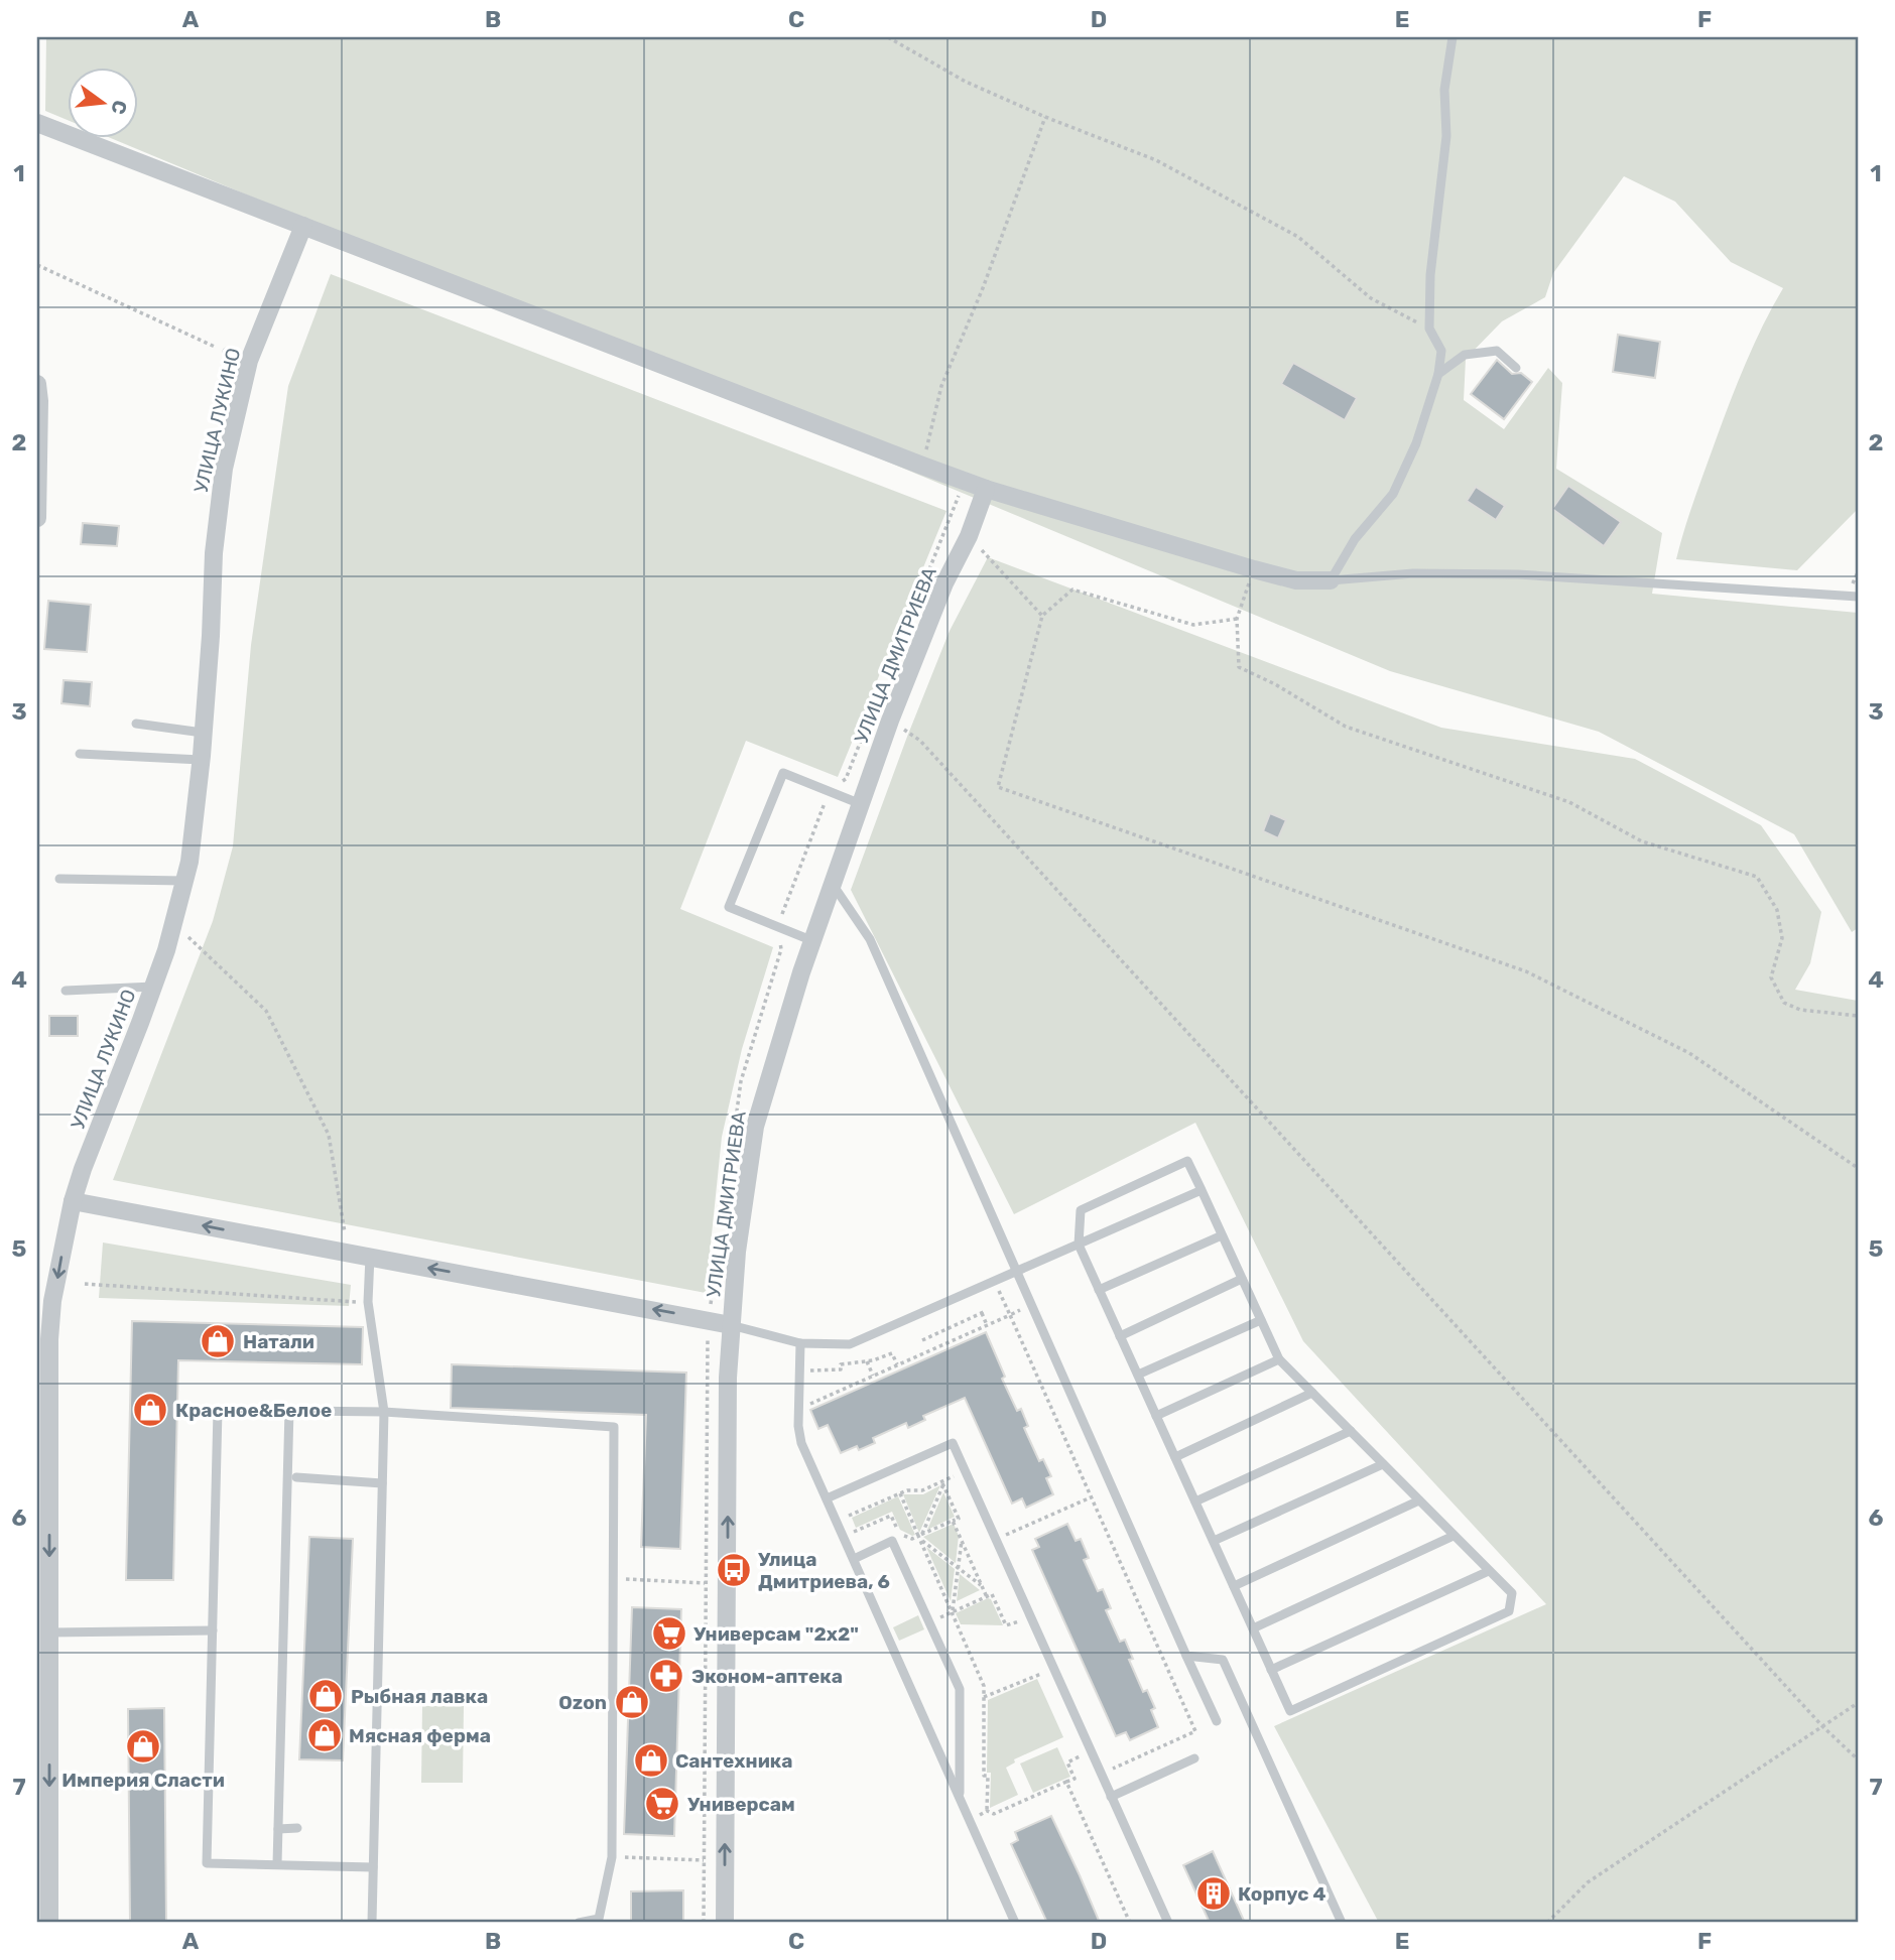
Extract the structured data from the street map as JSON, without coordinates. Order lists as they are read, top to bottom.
{
  "streets": {
    "street": ["УЛИЦА ЛУКИНО", "УЛИЦА ДМИТРИЕВА"]
  },
  "one_way": ["УЛИЦА ЛУКИНО", "УЛИЦА ДМИТРИЕВА"],
  "places": {
    "shop": [
      "Натали",
      "Красное&Белое",
      "Рыбная лавка",
      "Ozon",
      "Мясная ферма",
      "Империя Сласти",
      "Сантехника"
    ],
    "bus stop": ["Улица Дмитриева, 6"],
    "supermarket": ["Универсам \"2x2\"", "Универсам"],
    "pharmacy": ["Эконом-аптека"],
    "building": ["Корпус 4"]
  },
  "north": "right",
  "grid": {
    "columns": [
      "A",
      "B",
      "C",
      "D",
      "E",
      "F"
    ],
    "rows": [
      "1",
      "2",
      "3",
      "4",
      "5",
      "6",
      "7"
    ]
  }
}
